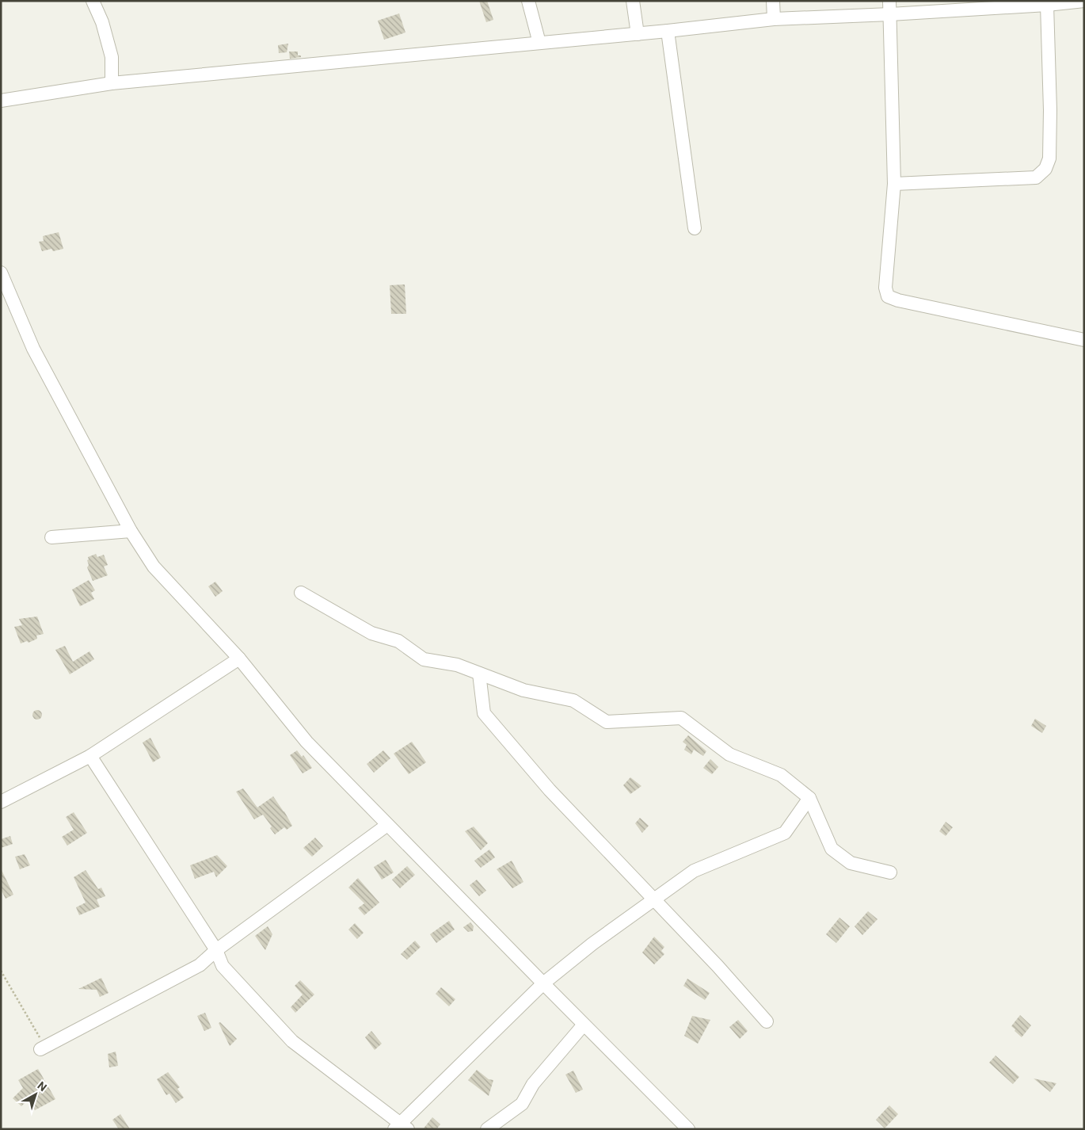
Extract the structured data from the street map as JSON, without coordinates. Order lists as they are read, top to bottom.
{
  "north": "top right"
}
